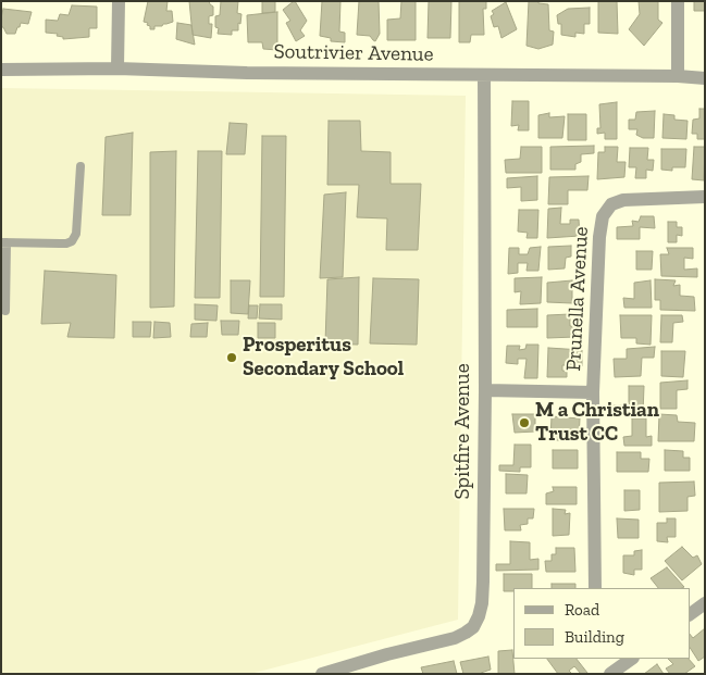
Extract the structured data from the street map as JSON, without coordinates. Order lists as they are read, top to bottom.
{
  "streets": {
    "street": ["Soutrivier Avenue", "Prunella Avenue", "Spitfire Avenue"]
  },
  "crossings": [
    ["Soutrivier Avenue", "Spitfire Avenue"]
  ],
  "places": ["Prosperitus Secondary School", "M a Christian Trust CC"],
  "legend": ["Road", "Building"]
}
